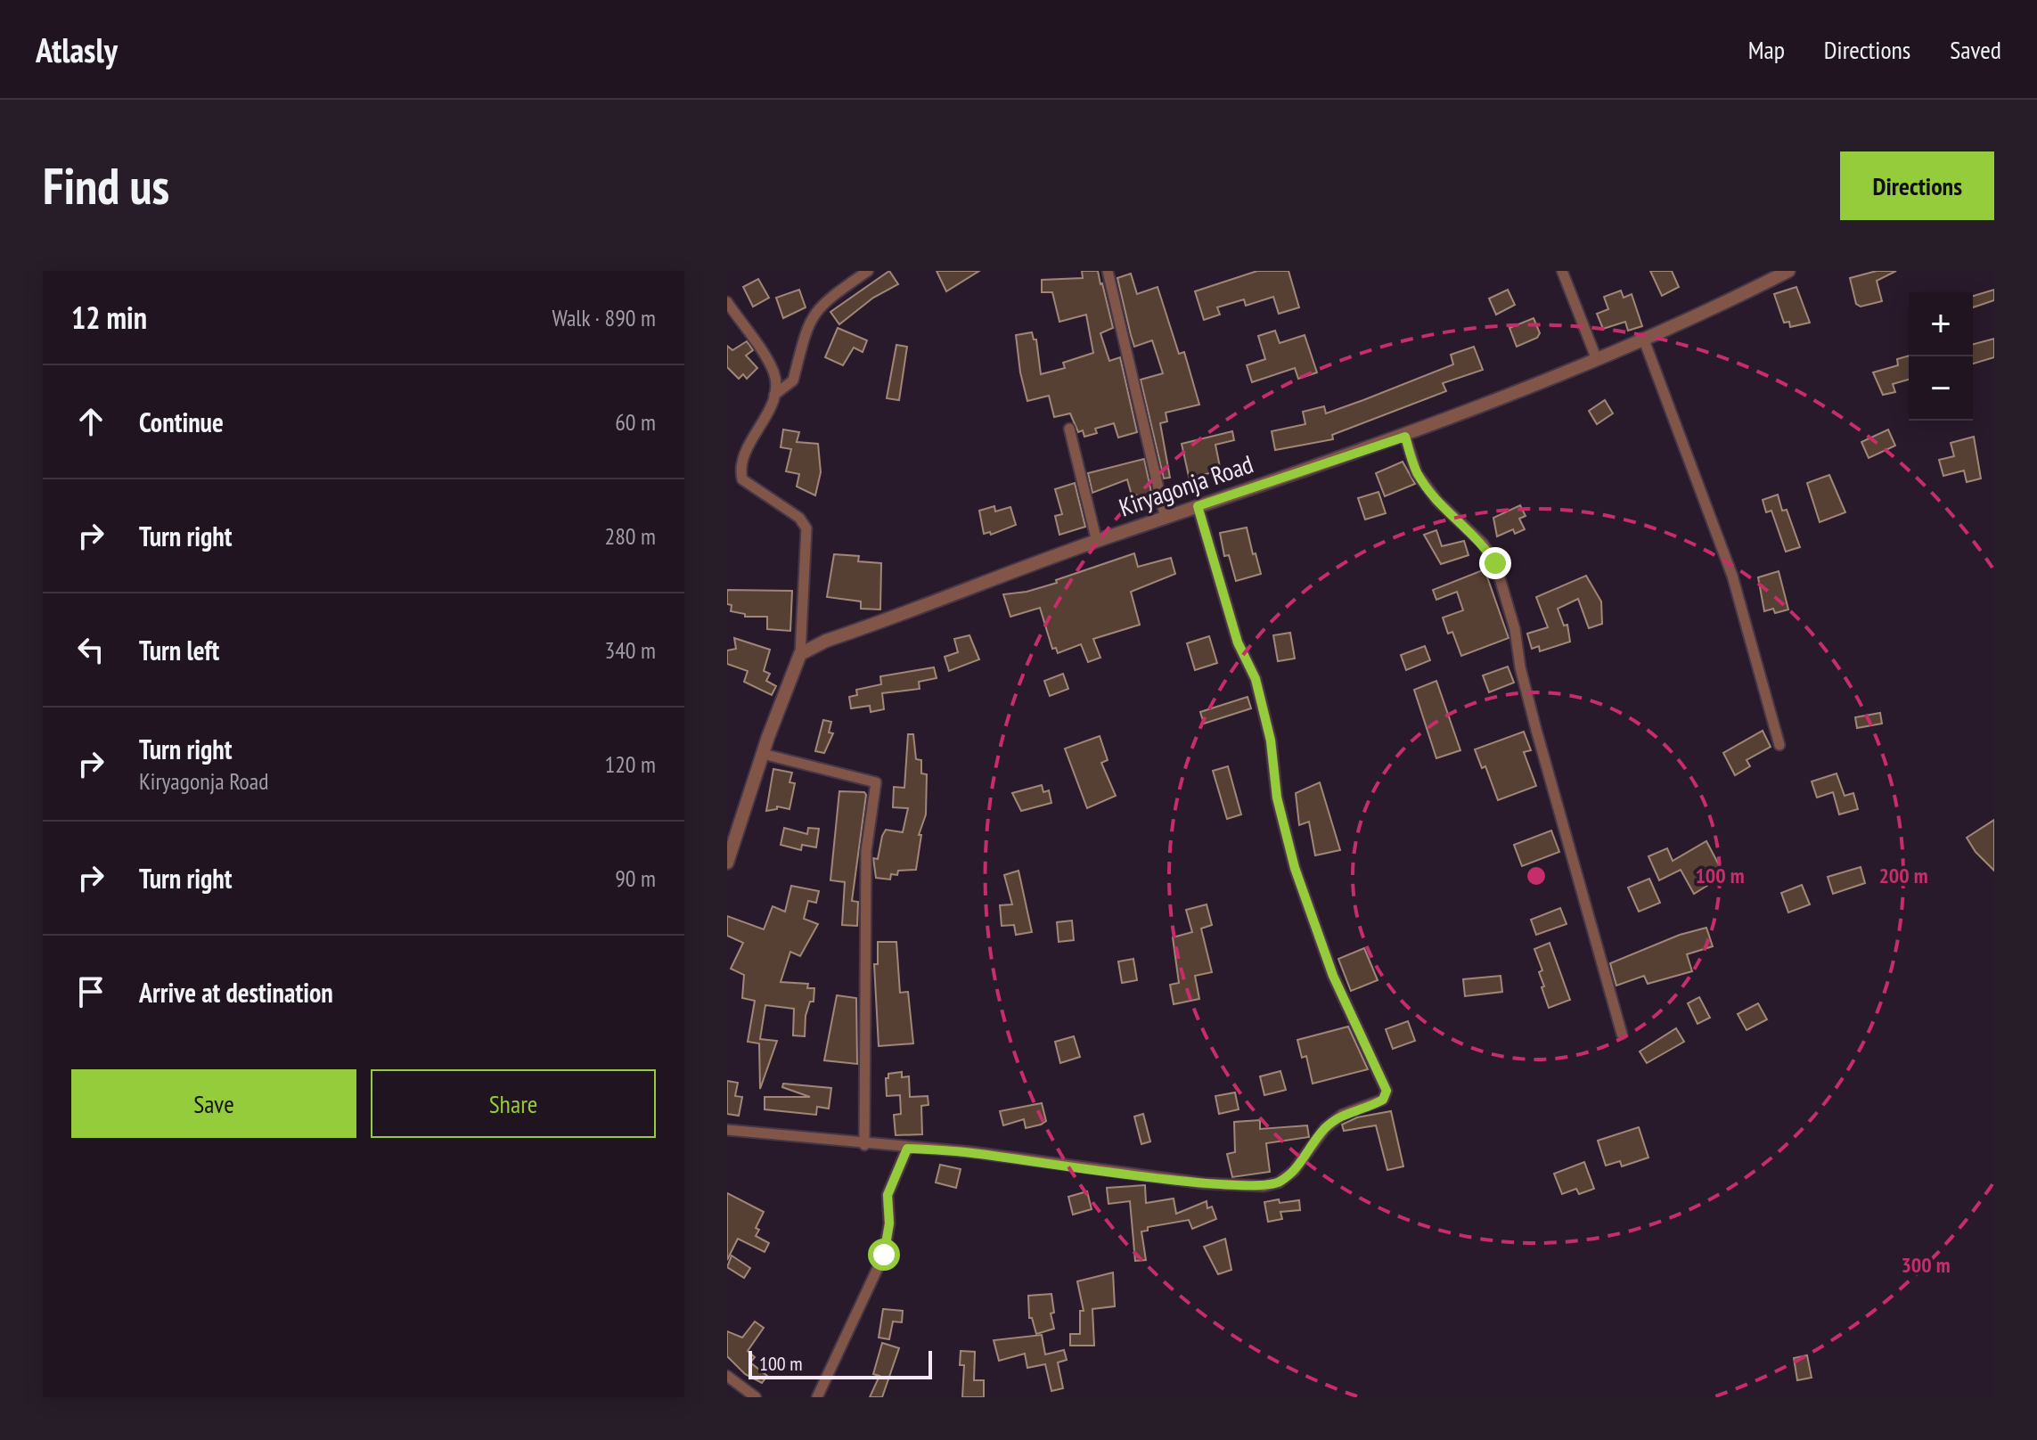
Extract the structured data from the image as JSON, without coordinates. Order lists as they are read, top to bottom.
{
  "streets": {
    "street": ["Kiryagonja Road"]
  },
  "scale_bar": "100 m",
  "page": {
    "header": "Atlasly",
    "nav": ["Map", "Directions", "Saved"],
    "buttons": [
      "Directions",
      ["Save", "Share"]
    ],
    "title": "Find us",
    "heading": ["12 min", "Walk · 890 m"],
    "map_buttons": ["+", "−"],
    "list": [
      ["Continue", "60 m"],
      ["Turn right", "280 m"],
      ["Turn left", "340 m"],
      ["Turn right", "Kiryagonja Road", "120 m"],
      ["Turn right", "90 m"],
      "Arrive at destination"
    ],
    "scale": "100 m"
  },
  "rings": ["100 m", "200 m", "300 m"]
}
